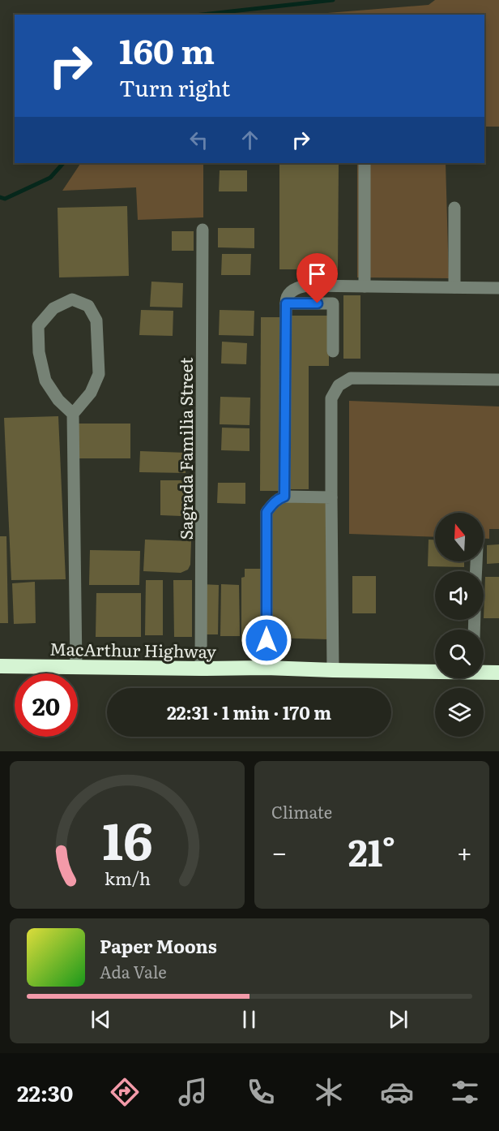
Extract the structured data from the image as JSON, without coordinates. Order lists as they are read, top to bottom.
{
  "streets": {
    "highway": ["MacArthur Highway"],
    "street": ["Sagrada Familia Street"]
  },
  "crossings": [
    ["Sagrada Familia Street", "MacArthur Highway"]
  ],
  "north": "top",
  "page": {
    "turn": ["160 m", "Turn right"],
    "limit": "20",
    "trip": "22:31 · 1 min · 170 m",
    "tile": "Climate",
    "heat": ["−", "21°", "+"],
    "song": ["Paper Moons", "Ada Vale"],
    "tabs": "22:30",
    "gauge": ["16", "km/h"]
  }
}
